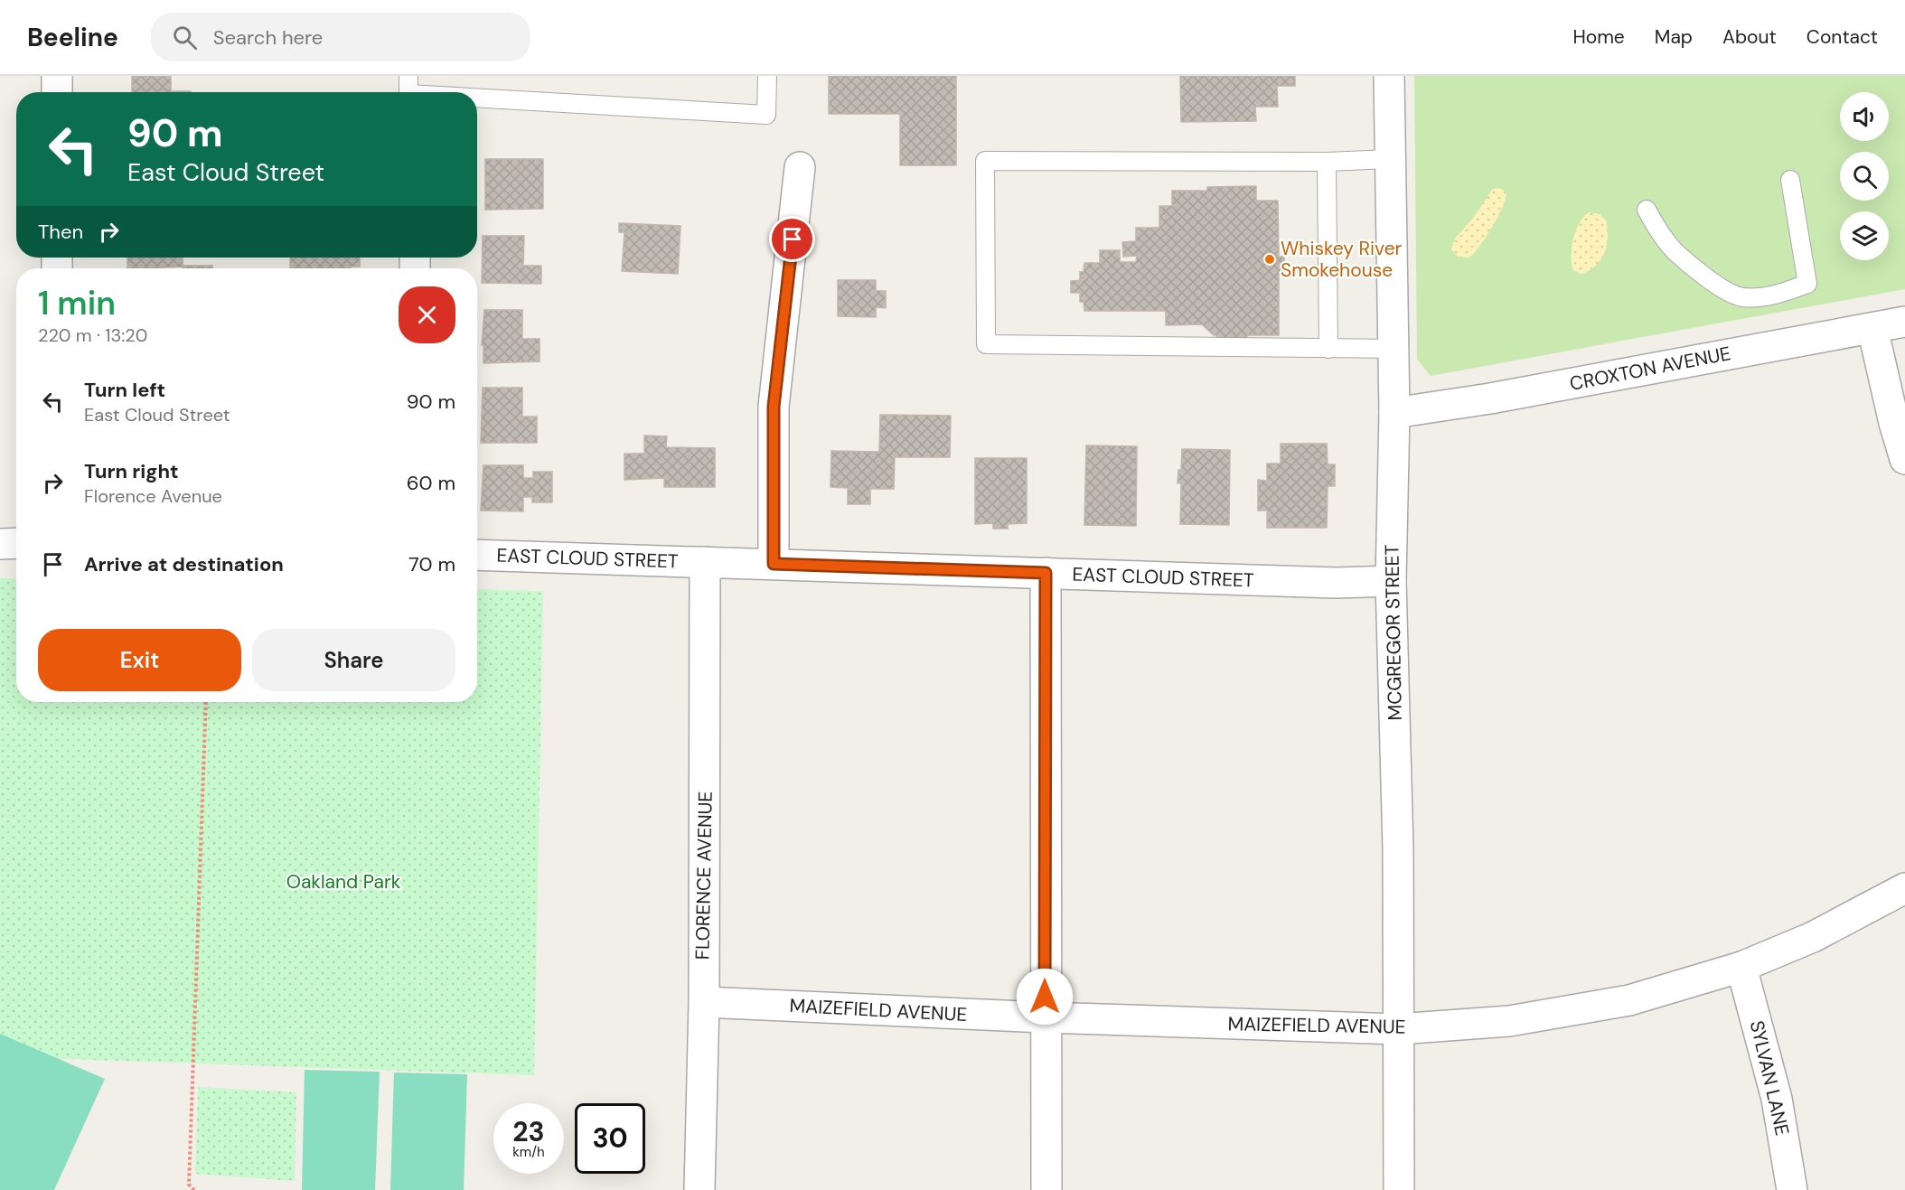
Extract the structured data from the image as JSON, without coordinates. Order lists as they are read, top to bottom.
{
  "streets": {
    "street": [
      "CROXTON AVENUE",
      "EAST CLOUD STREET",
      "MCGREGOR STREET",
      "FLORENCE AVENUE",
      "MAIZEFIELD AVENUE",
      "SYLVAN LANE"
    ]
  },
  "crossings": [
    ["CROXTON AVENUE", "MCGREGOR STREET"],
    ["EAST CLOUD STREET", "MCGREGOR STREET"],
    ["EAST CLOUD STREET", "FLORENCE AVENUE"],
    ["MCGREGOR STREET", "MAIZEFIELD AVENUE"],
    ["FLORENCE AVENUE", "MAIZEFIELD AVENUE"],
    ["MAIZEFIELD AVENUE", "SYLVAN LANE"]
  ],
  "parks": ["Oakland Park"],
  "places": ["Whiskey River Smokehouse"],
  "page": {
    "header": "Beeline",
    "search": "Search here",
    "nav": [
      "Home",
      "Map",
      "About",
      "Contact"
    ],
    "turn": ["90 m", "East Cloud Street"],
    "then": "Then",
    "heading": ["1 min", "220 m · 13:20"],
    "list": [
      {
        "name": "Turn left",
        "note": "East Cloud Street",
        "value": "90 m"
      },
      {
        "name": "Turn right",
        "note": "Florence Avenue",
        "value": "60 m"
      },
      {
        "name": "Arrive at destination",
        "value": "70 m"
      }
    ],
    "buttons": ["Exit", "Share"],
    "speed": "23 km/h",
    "limit": "30"
  }
}
